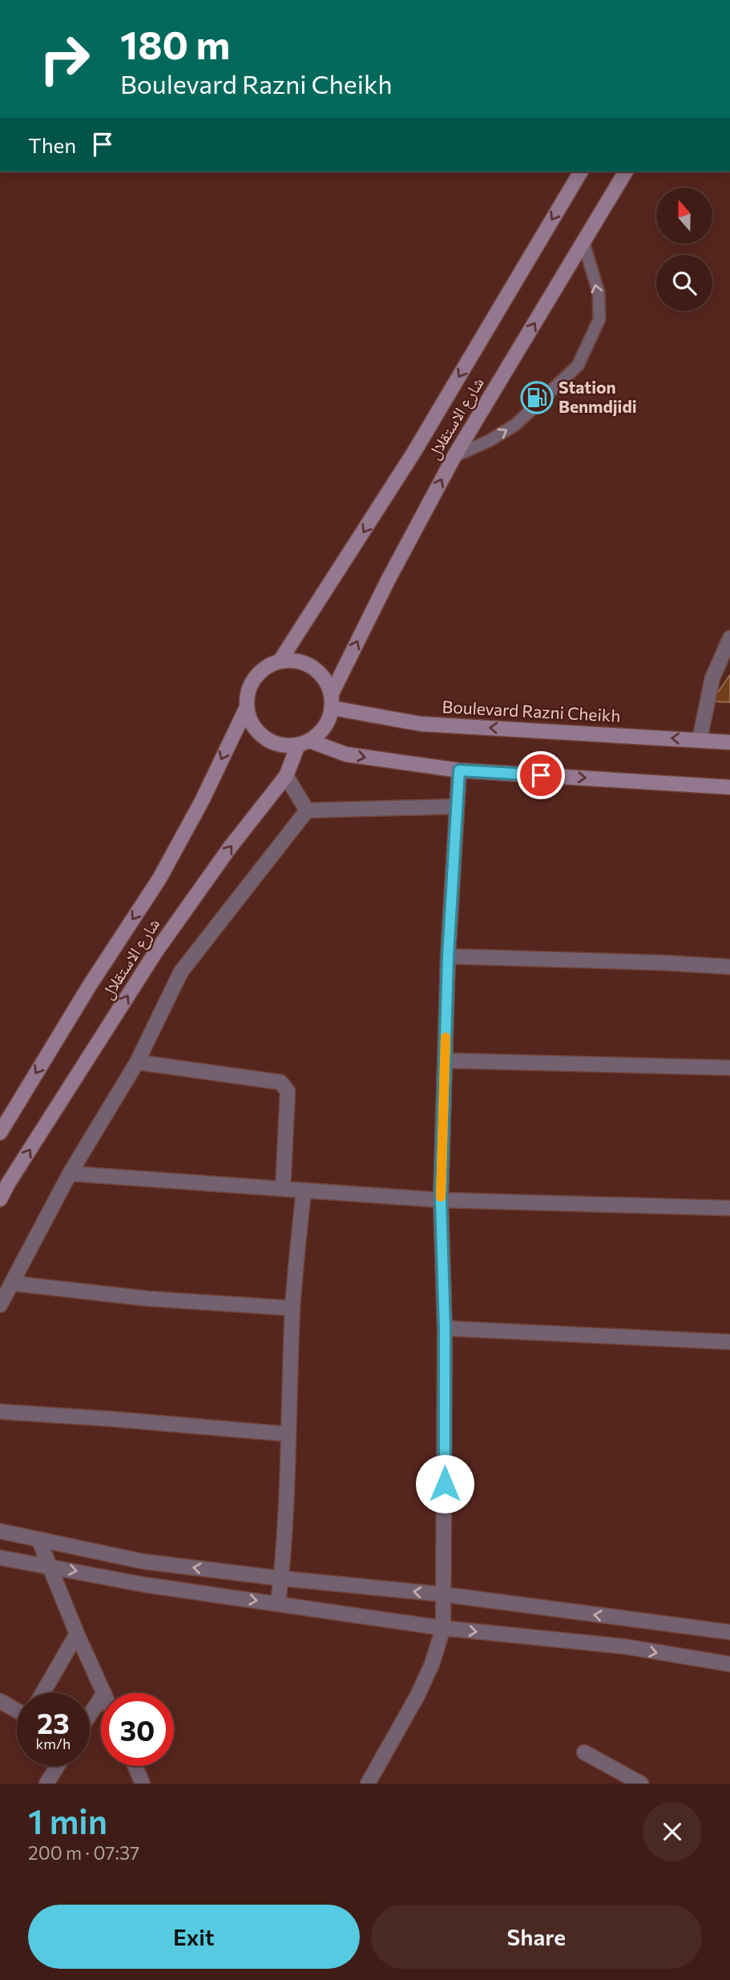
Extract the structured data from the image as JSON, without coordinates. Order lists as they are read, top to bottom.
{
  "streets": {
    "main road": ["شارع الاستقلال", "Boulevard Razni Cheikh"]
  },
  "crossings": [
    ["شارع الاستقلال", "Boulevard Razni Cheikh"]
  ],
  "places": {
    "fuel station": ["Station Benmdjidi"]
  },
  "north": "top",
  "page": {
    "turn": ["180 m", "Boulevard Razni Cheikh"],
    "then": "Then",
    "speed": "23 km/h",
    "limit": "30",
    "heading": ["1 min", "200 m · 07:37"],
    "buttons": ["Exit", "Share"]
  }
}
